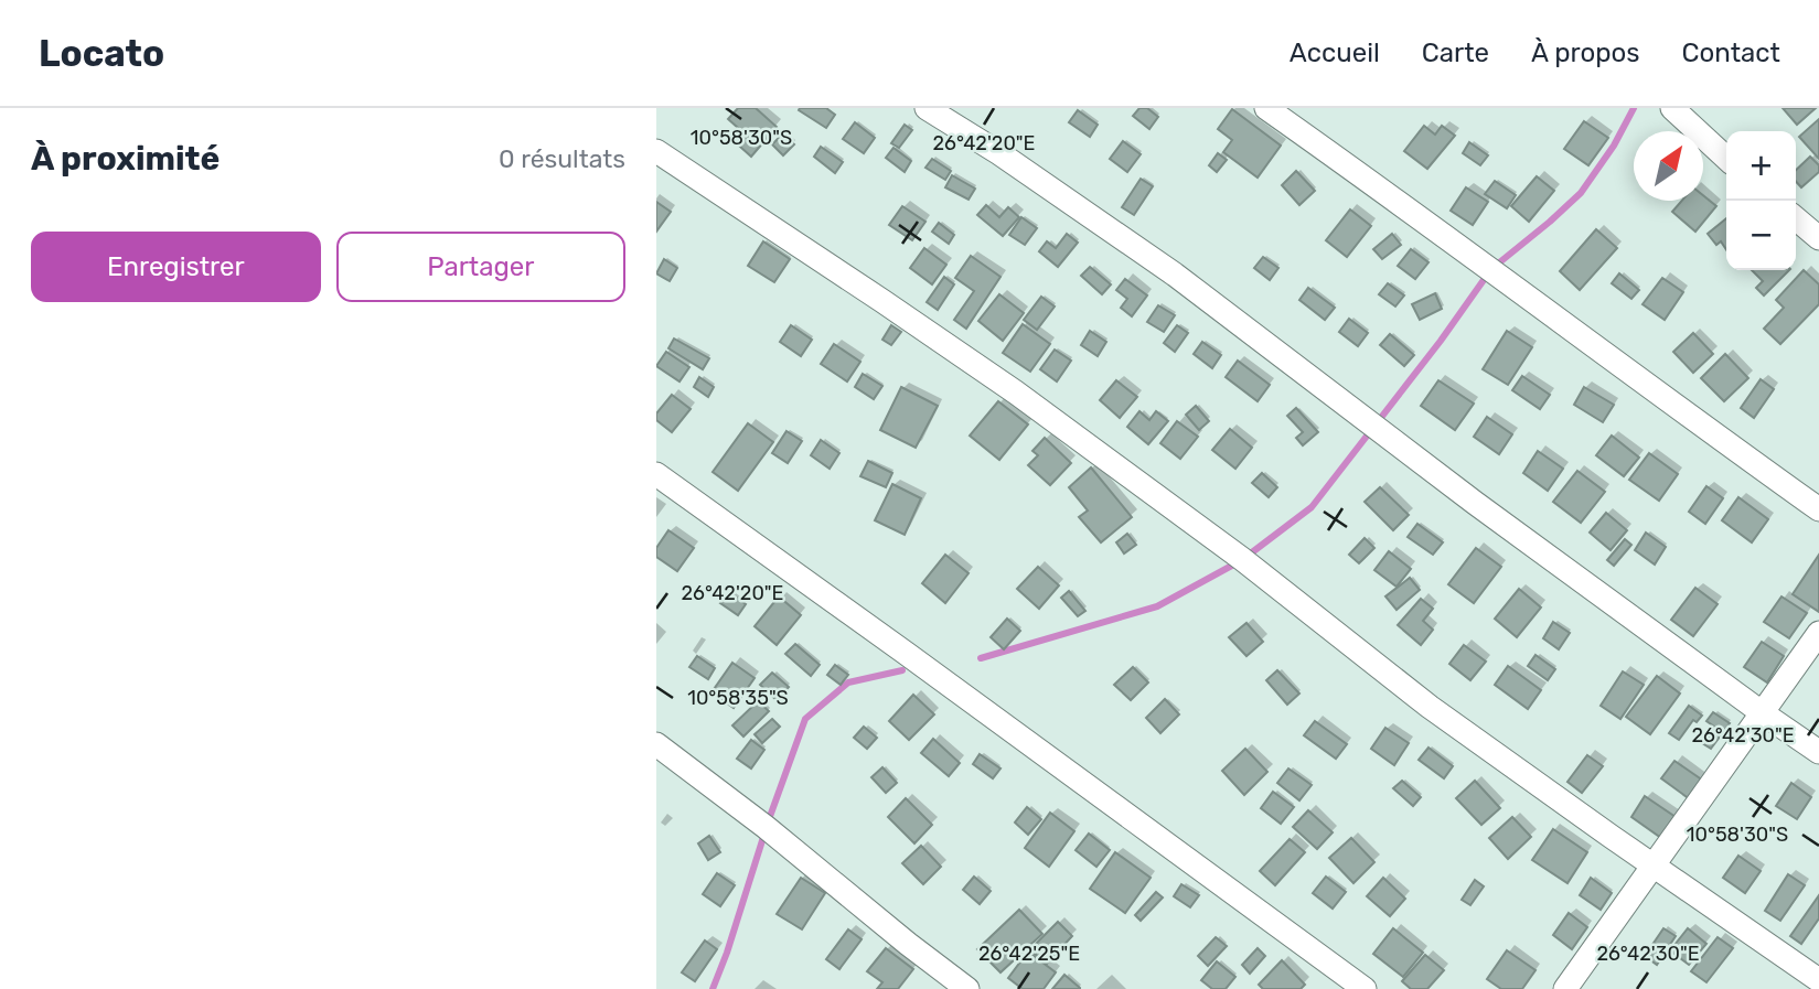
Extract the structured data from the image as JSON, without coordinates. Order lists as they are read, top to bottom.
{
  "north": "top right",
  "page": {
    "header": "Locato",
    "nav": [
      "Accueil",
      "Carte",
      "À propos",
      "Contact"
    ],
    "heading": ["À proximité", "0 résultats"],
    "map_buttons": ["+", "−"],
    "buttons": ["Enregistrer", "Partager"]
  },
  "coordinates": [
    "10°58'30\"S",
    "26°42'20\"E",
    "10°58'35\"S",
    "26°42'30\"E",
    "26°42'25\"E"
  ]
}
